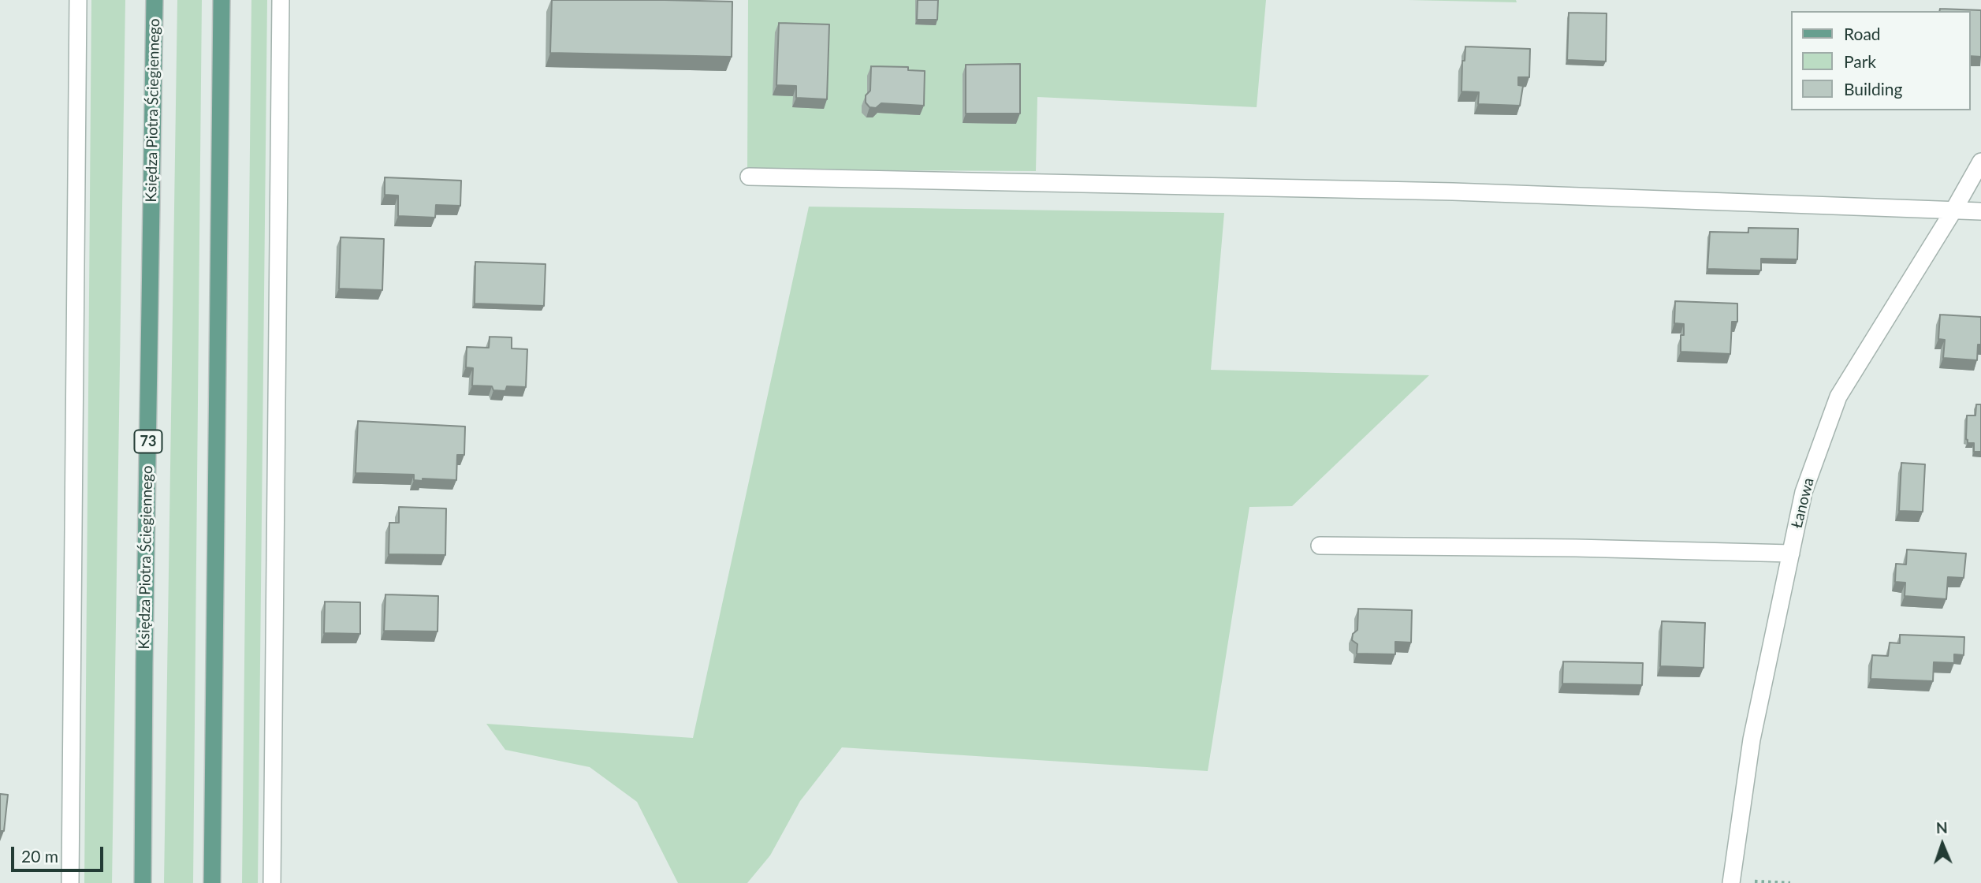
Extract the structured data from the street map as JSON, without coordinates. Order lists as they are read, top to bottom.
{
  "streets": {
    "main road": ["Księdza Piotra Ściegiennego", "73"],
    "street": ["Łanowa"]
  },
  "legend": ["Road", "Park", "Building"],
  "scale_bar": "20 m",
  "north": "top"
}
